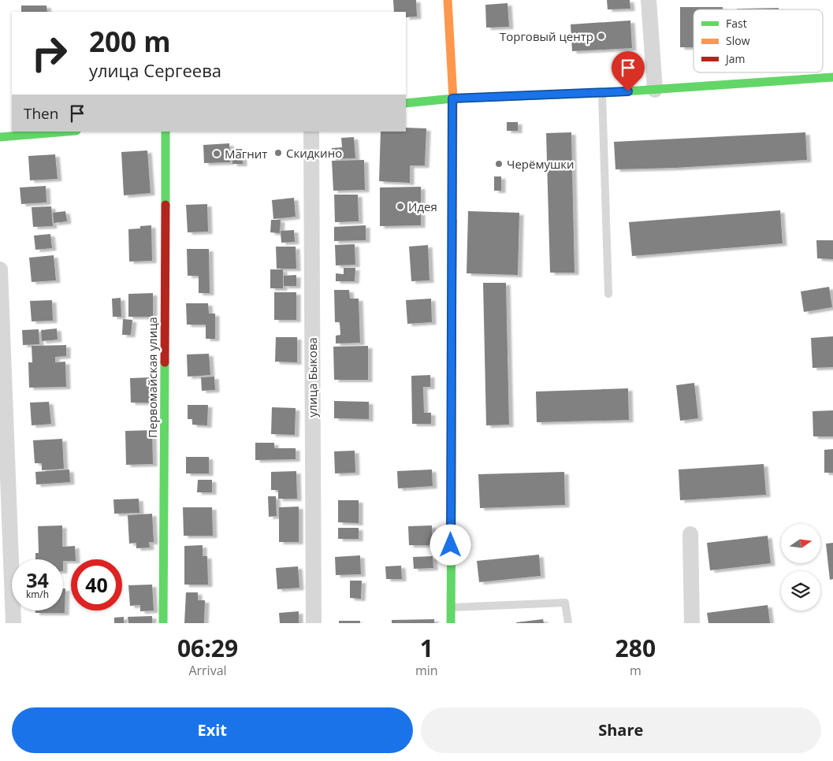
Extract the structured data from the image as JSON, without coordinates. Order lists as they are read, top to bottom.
{
  "streets": {
    "street": ["Первомайская улица", "улица Быкова"]
  },
  "places": [
    "Торговый центр",
    "Скидкино",
    "Магнит",
    "Черёмушки",
    "Идея"
  ],
  "legend": ["Fast", "Slow", "Jam"],
  "north": "right",
  "page": {
    "turn": ["200 m", "улица Сергеева"],
    "then": "Then",
    "speed": "34 km/h",
    "limit": "40",
    "eta": [
      "06:29",
      "Arrival",
      "1",
      "min",
      "280",
      "m"
    ],
    "buttons": ["Exit", "Share"]
  }
}
